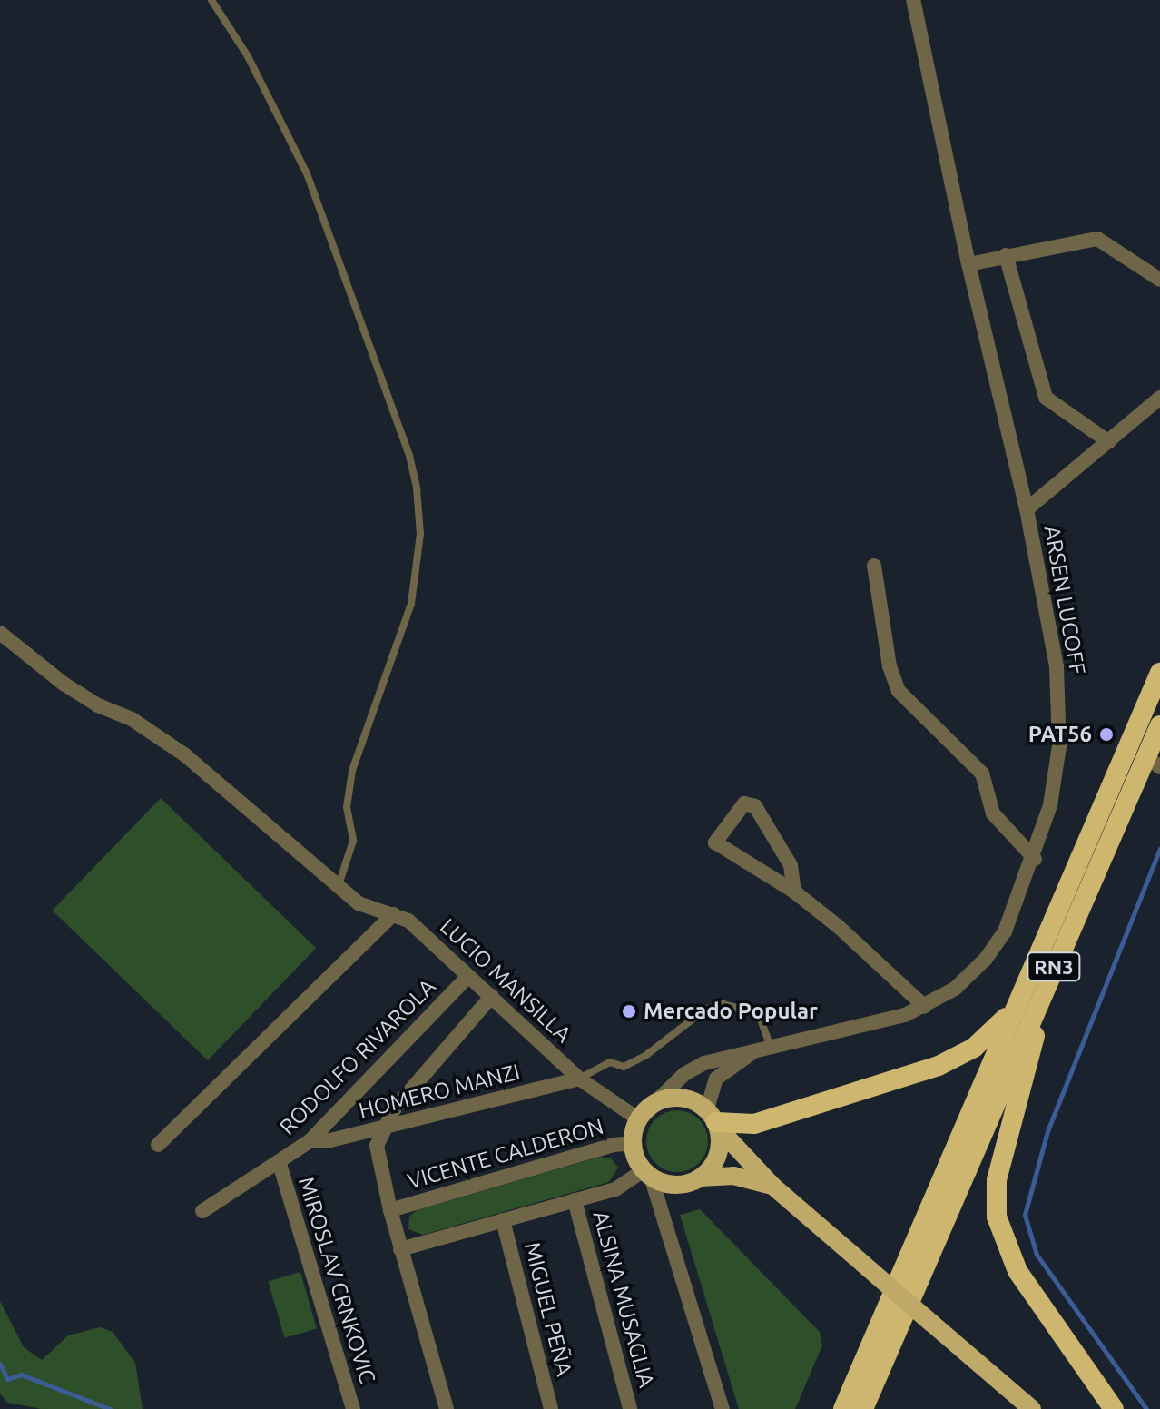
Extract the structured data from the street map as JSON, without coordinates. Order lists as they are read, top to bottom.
{
  "streets": {
    "highway": ["RN3"],
    "street": [
      "ARSEN LUCOFF",
      "LUCIO MANSILLA",
      "RODOLFO RIVAROLA",
      "HOMERO MANZI",
      "VICENTE CALDERON",
      "MIROSLAV CRNKOVIC",
      "ALSINA MUSAGLIA",
      "MIGUEL PEÑA"
    ]
  },
  "crossings": [
    ["ARSEN LUCOFF", "LUCIO MANSILLA"],
    ["ARSEN LUCOFF", "VICENTE CALDERON"],
    ["LUCIO MANSILLA", "RODOLFO RIVAROLA"],
    ["LUCIO MANSILLA", "HOMERO MANZI"],
    ["LUCIO MANSILLA", "VICENTE CALDERON"],
    ["RODOLFO RIVAROLA", "HOMERO MANZI"],
    ["RODOLFO RIVAROLA", "MIROSLAV CRNKOVIC"]
  ],
  "places": ["PAT56", "Mercado Popular"]
}
